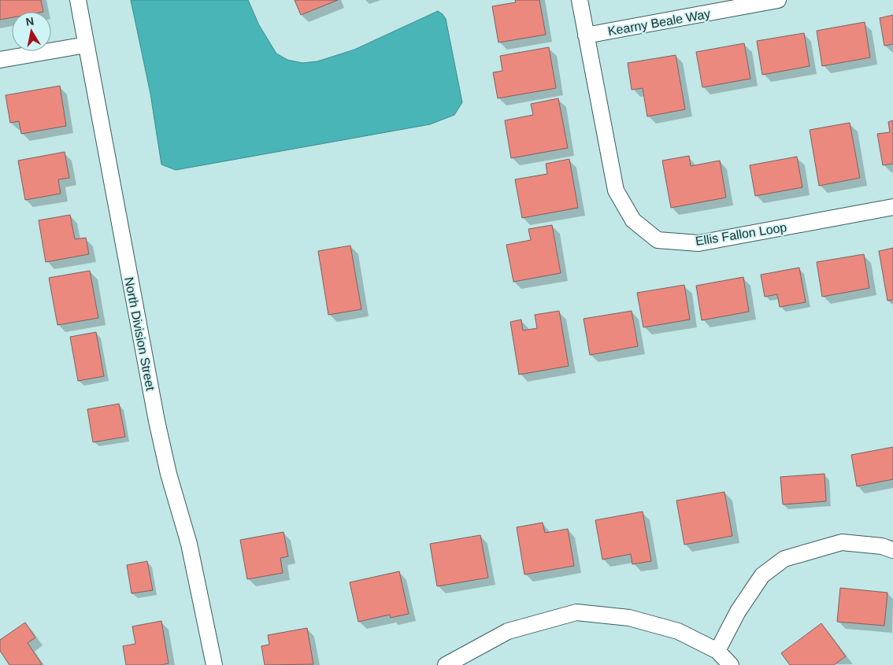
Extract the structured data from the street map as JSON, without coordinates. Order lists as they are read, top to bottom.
{
  "streets": {
    "street": ["Kearny Beale Way", "Ellis Fallon Loop", "North Division Street"]
  },
  "crossings": [
    ["Kearny Beale Way", "Ellis Fallon Loop"]
  ],
  "north": "top"
}
